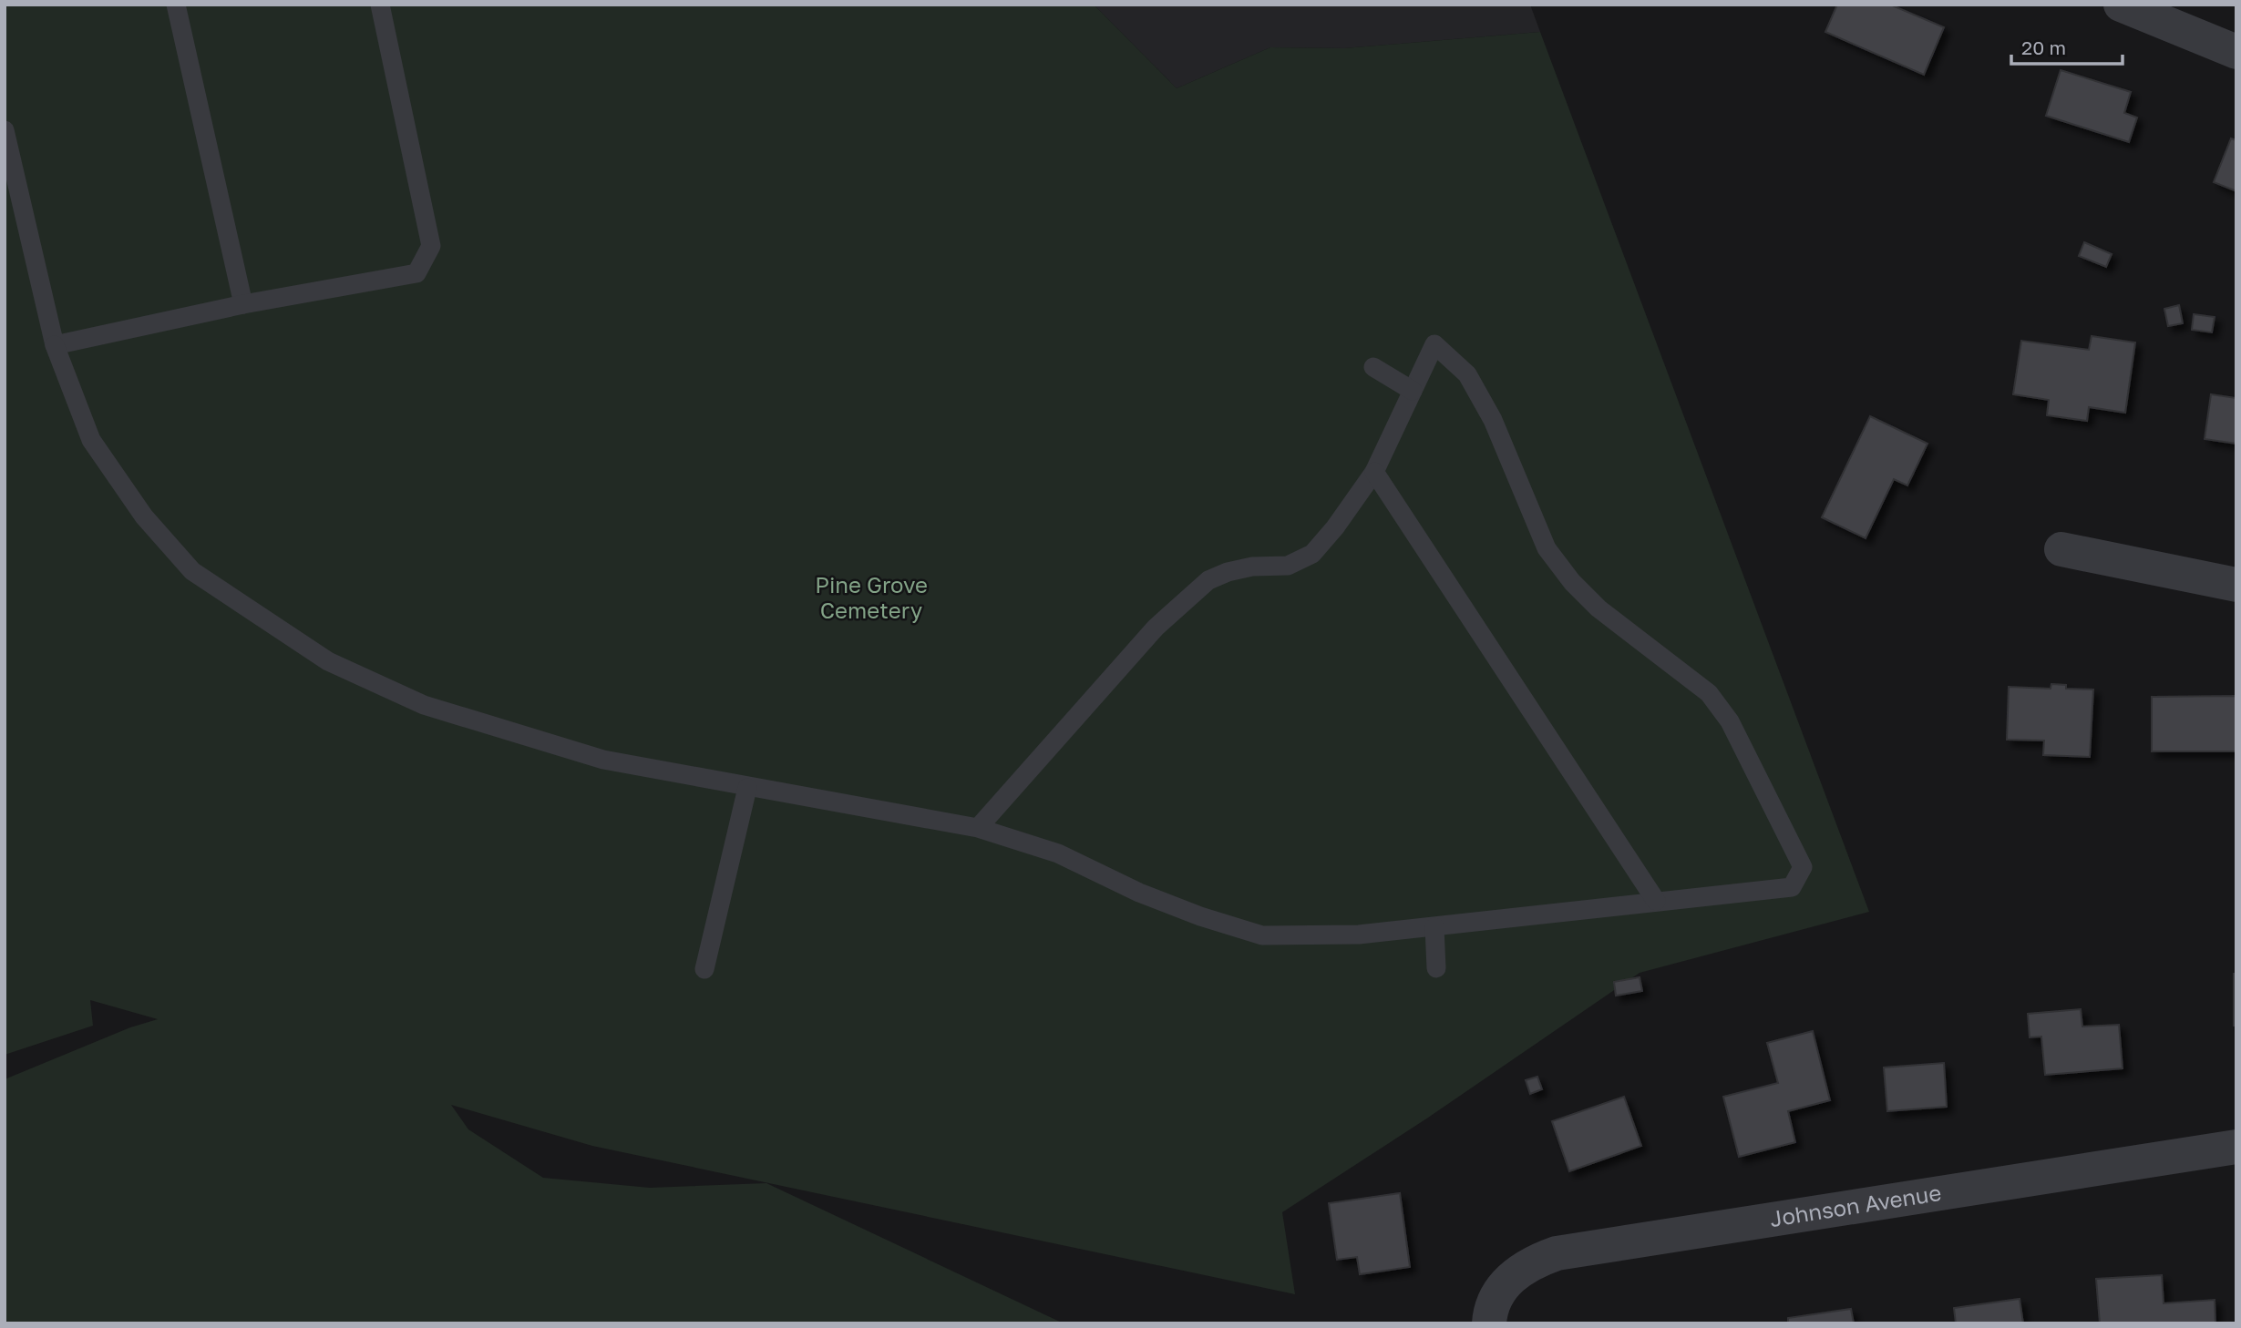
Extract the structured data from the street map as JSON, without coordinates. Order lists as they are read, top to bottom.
{
  "streets": {
    "street": ["Johnson Avenue"]
  },
  "parks": ["Pine Grove Cemetery"],
  "scale_bar": "20 m"
}
